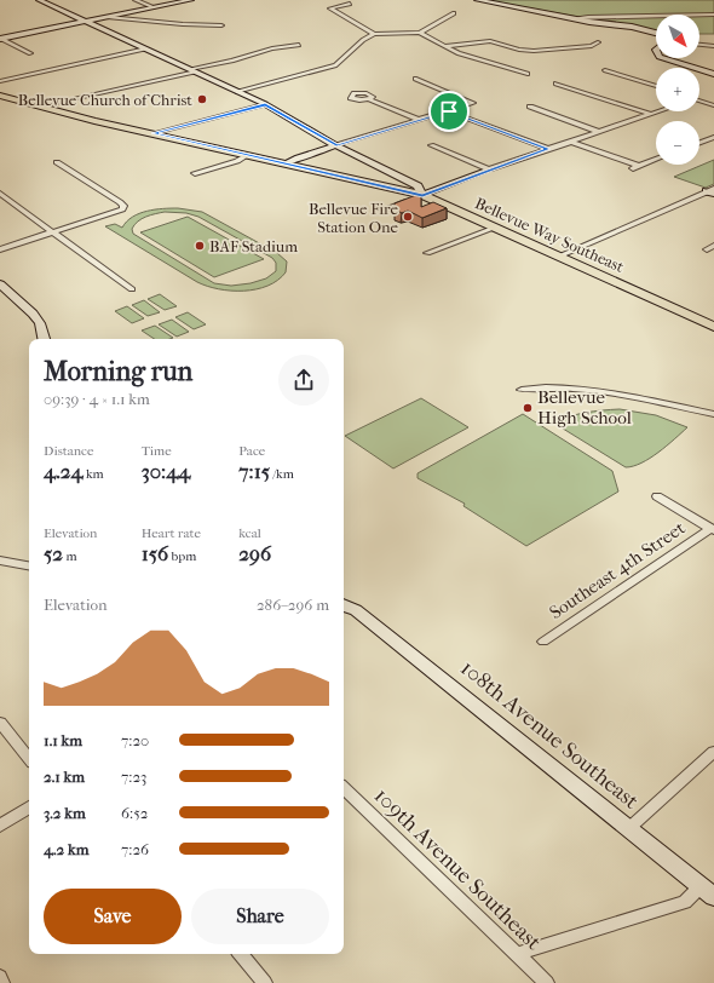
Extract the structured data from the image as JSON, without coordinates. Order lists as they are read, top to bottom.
{
  "streets": {
    "main road": ["Bellevue Way Southeast"],
    "street": ["Southeast 4th Street", "108th Avenue Southeast", "109th Avenue Southeast"]
  },
  "places": [
    "Bellevue Church of Christ",
    "Bellevue Fire Station One",
    "BAF Stadium",
    "Bellevue High School"
  ],
  "north": "bottom right",
  "page": {
    "map_buttons": ["+", "−"],
    "heading": ["Morning run", "09:39 · 4 × 1.1 km"],
    "stats": [
      ["Distance", "4.24 km"],
      ["Time", "30:44"],
      ["Pace", "7:15 /km"],
      ["Elevation", "52 m"],
      ["Heart rate", "156 bpm"],
      ["kcal", "296"]
    ],
    "chart": ["Elevation", "286–296 m"],
    "list": [
      {
        "name": "1.1 km",
        "note": "7:20"
      },
      {
        "name": "2.1 km",
        "note": "7:23"
      },
      {
        "name": "3.2 km",
        "note": "6:52"
      },
      {
        "name": "4.2 km",
        "note": "7:26"
      }
    ],
    "buttons": ["Save", "Share"]
  }
}
